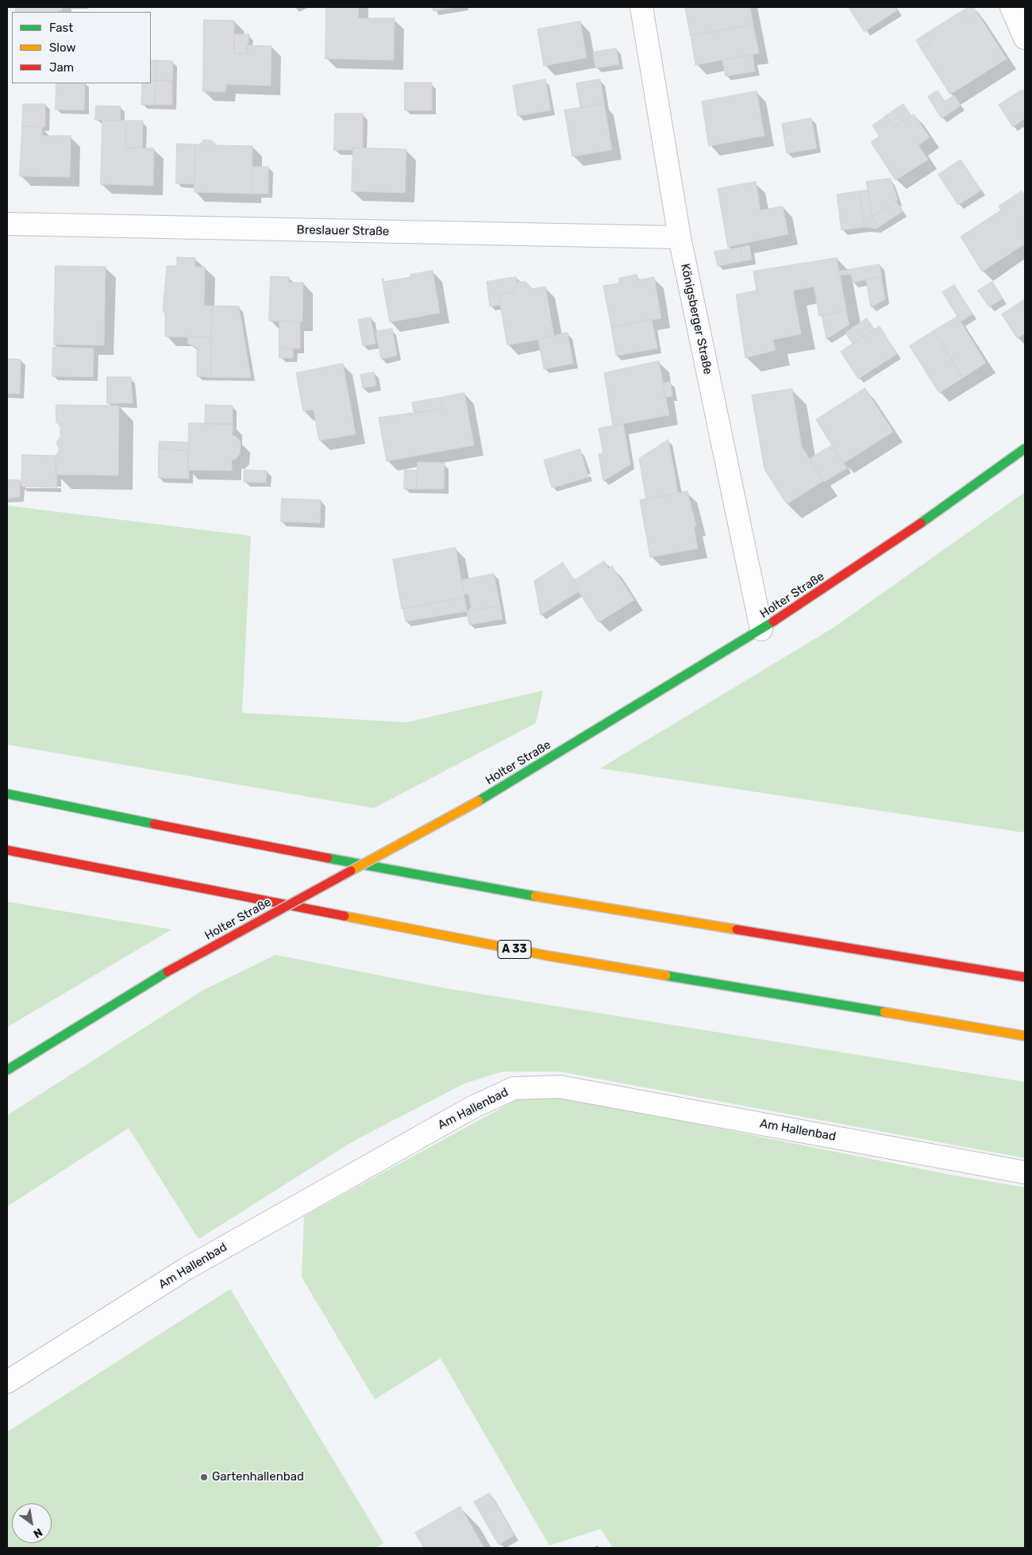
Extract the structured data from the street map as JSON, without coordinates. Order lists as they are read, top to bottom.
{
  "streets": {
    "main road": ["Holter Straße", "A 33"],
    "street": ["Breslauer Straße", "Königsberger Straße", "Am Hallenbad"]
  },
  "crossings": [
    ["Breslauer Straße", "Königsberger Straße"],
    ["Königsberger Straße", "Holter Straße"]
  ],
  "places": ["Gartenhallenbad"],
  "legend": ["Fast", "Slow", "Jam"],
  "north": "bottom right"
}
